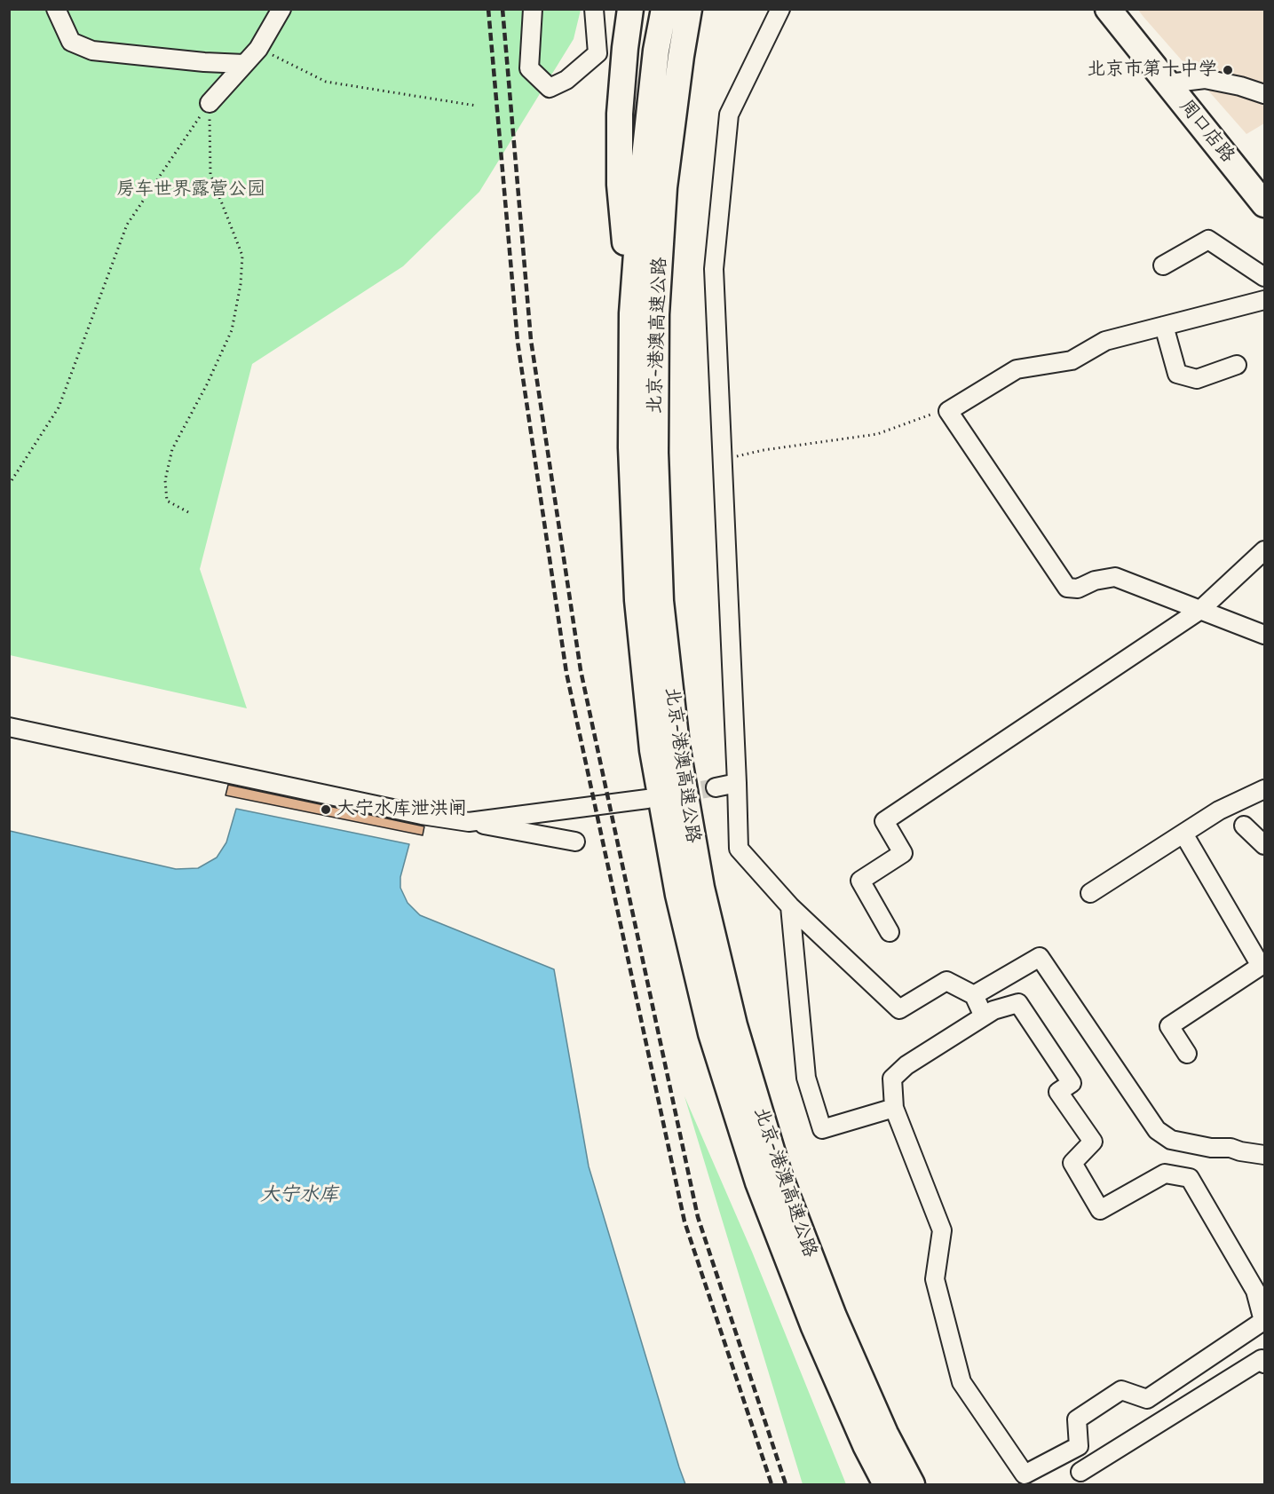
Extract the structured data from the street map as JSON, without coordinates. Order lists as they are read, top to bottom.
{
  "streets": {
    "highway": ["周口店路", "北京-港澳高速公路"]
  },
  "water": ["大宁水库"],
  "parks": ["房车世界露营公园"],
  "places": ["北京市第十中学", "大宁水库泄洪闸"]
}
